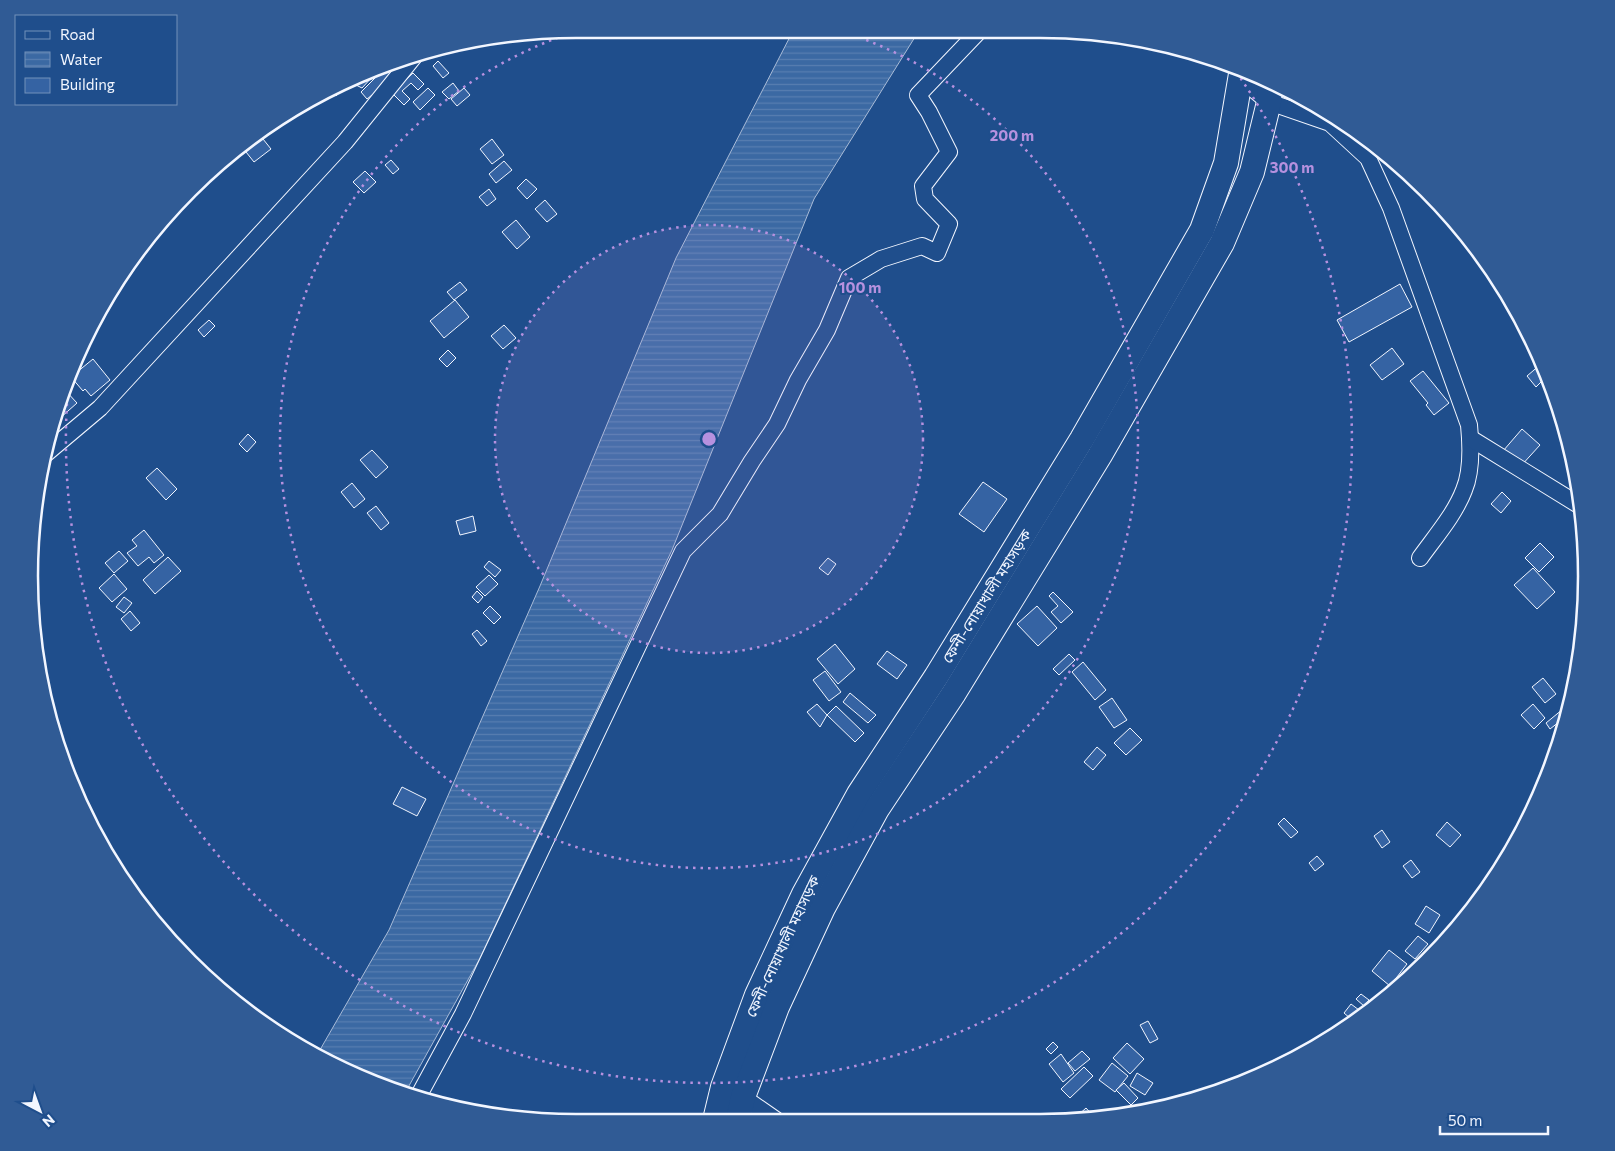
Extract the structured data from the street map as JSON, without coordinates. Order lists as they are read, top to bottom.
{
  "streets": {
    "highway": ["ফেনী-নোয়াখালী মহাসড়ক"]
  },
  "legend": ["Road", "Water", "Building"],
  "scale_bar": "50 m",
  "north": "bottom right",
  "rings": ["200 m", "300 m", "100 m"]
}
